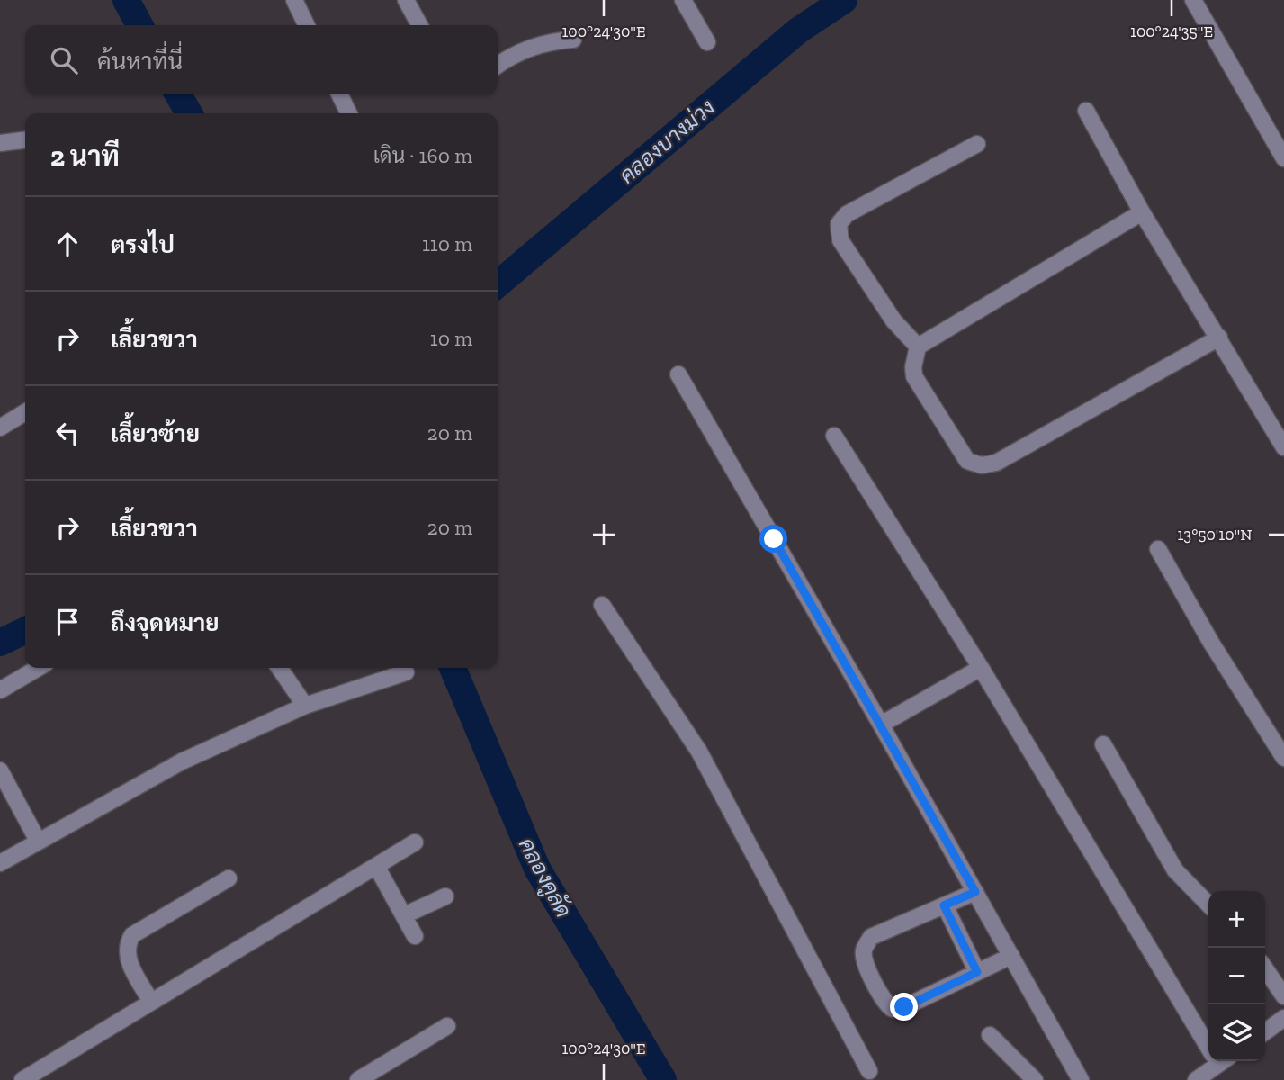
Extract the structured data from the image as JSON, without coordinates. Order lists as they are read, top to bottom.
{
  "water": ["คลองบางม่วง", "คลองคูลัด"],
  "page": {
    "search": "ค้นหาที่นี่",
    "heading": ["2 นาที", "เดิน · 160 m"],
    "list": [
      ["ตรงไป", "110 m"],
      ["เลี้ยวขวา", "10 m"],
      ["เลี้ยวซ้าย", "20 m"],
      ["เลี้ยวขวา", "20 m"],
      "ถึงจุดหมาย"
    ],
    "map_buttons": ["+", "−"]
  },
  "coordinates": ["100°24'30\"E", "100°24'35\"E", "13°50'10\"N"]
}
